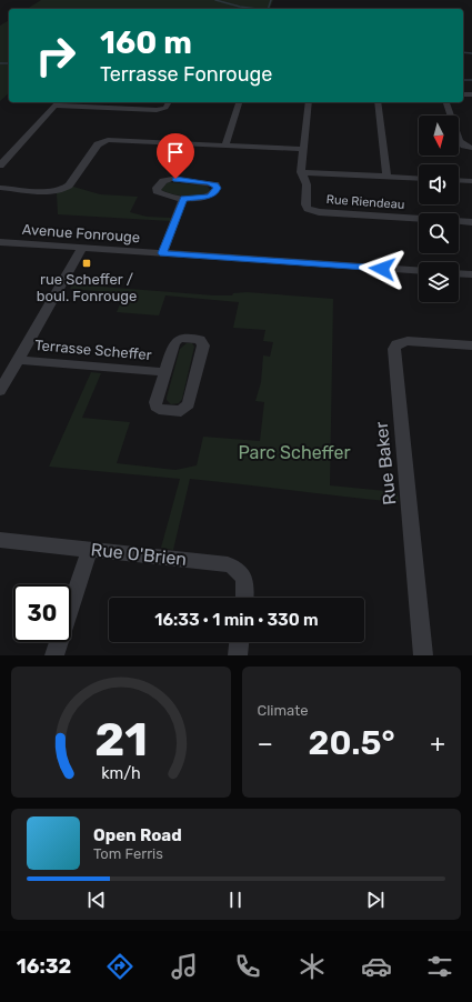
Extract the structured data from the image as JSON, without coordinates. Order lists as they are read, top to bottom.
{
  "streets": {
    "street": [
      "Rue Riendeau",
      "Avenue Fonrouge",
      "Terrasse Scheffer",
      "Rue Baker",
      "Rue O'Brien"
    ]
  },
  "parks": ["Parc Scheffer"],
  "places": {
    "transit": ["rue Scheffer / boul. Fonrouge"]
  },
  "north": "bottom",
  "page": {
    "turn": ["160 m", "Terrasse Fonrouge"],
    "limit": "30",
    "trip": "16:33 · 1 min · 330 m",
    "tile": "Climate",
    "heat": ["−", "20.5°", "+"],
    "song": ["Open Road", "Tom Ferris"],
    "tabs": "16:32",
    "gauge": ["21", "km/h"]
  }
}
